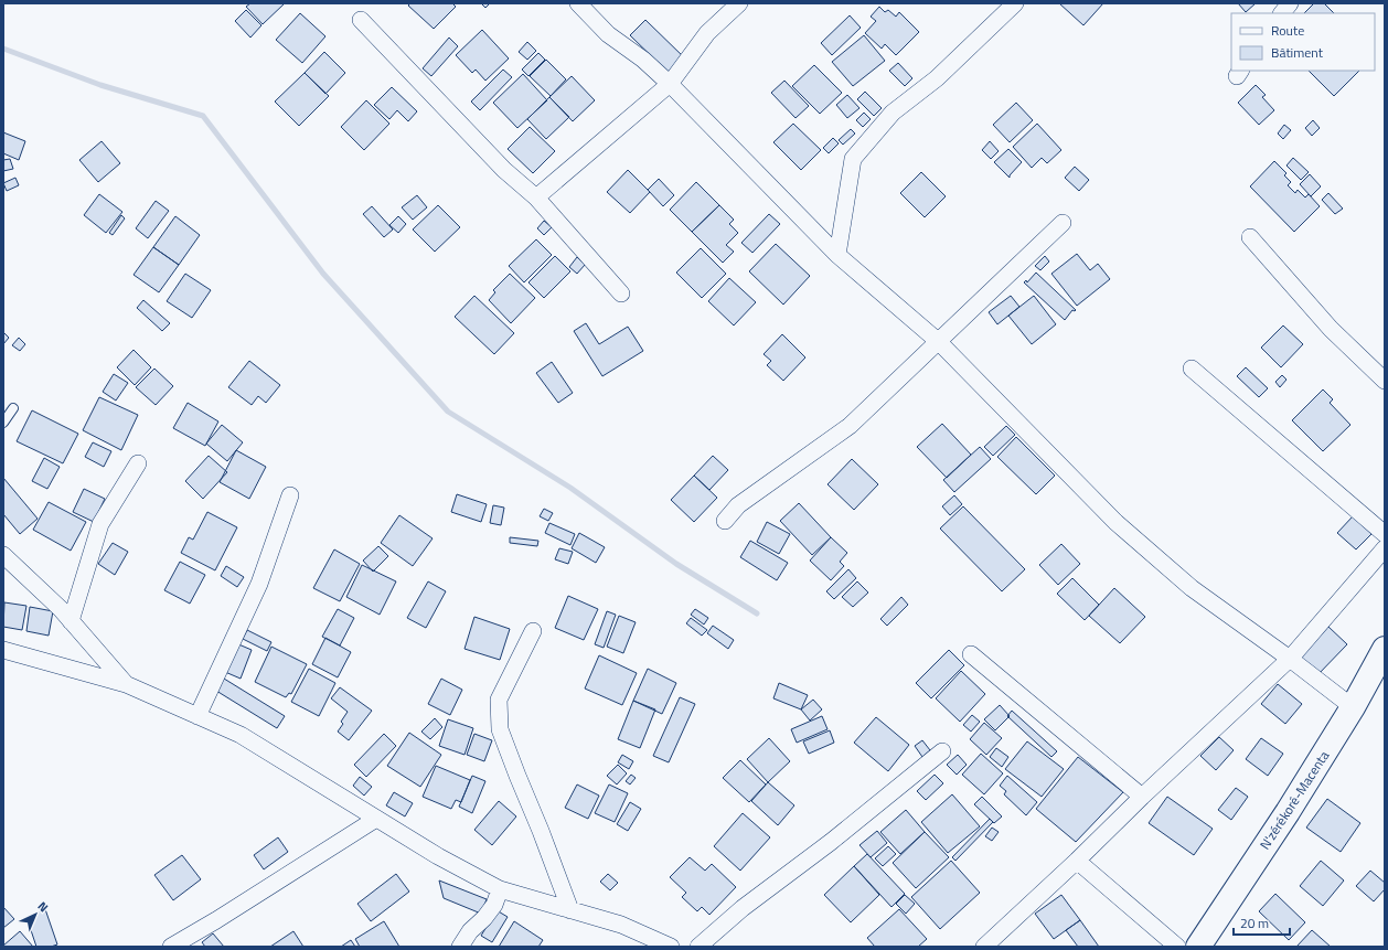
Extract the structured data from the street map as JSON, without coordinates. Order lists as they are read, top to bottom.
{
  "streets": {
    "highway": ["N'zérékoré-Macenta"]
  },
  "legend": ["Route", "Bâtiment"],
  "scale_bar": "20 m",
  "north": "top right"
}
